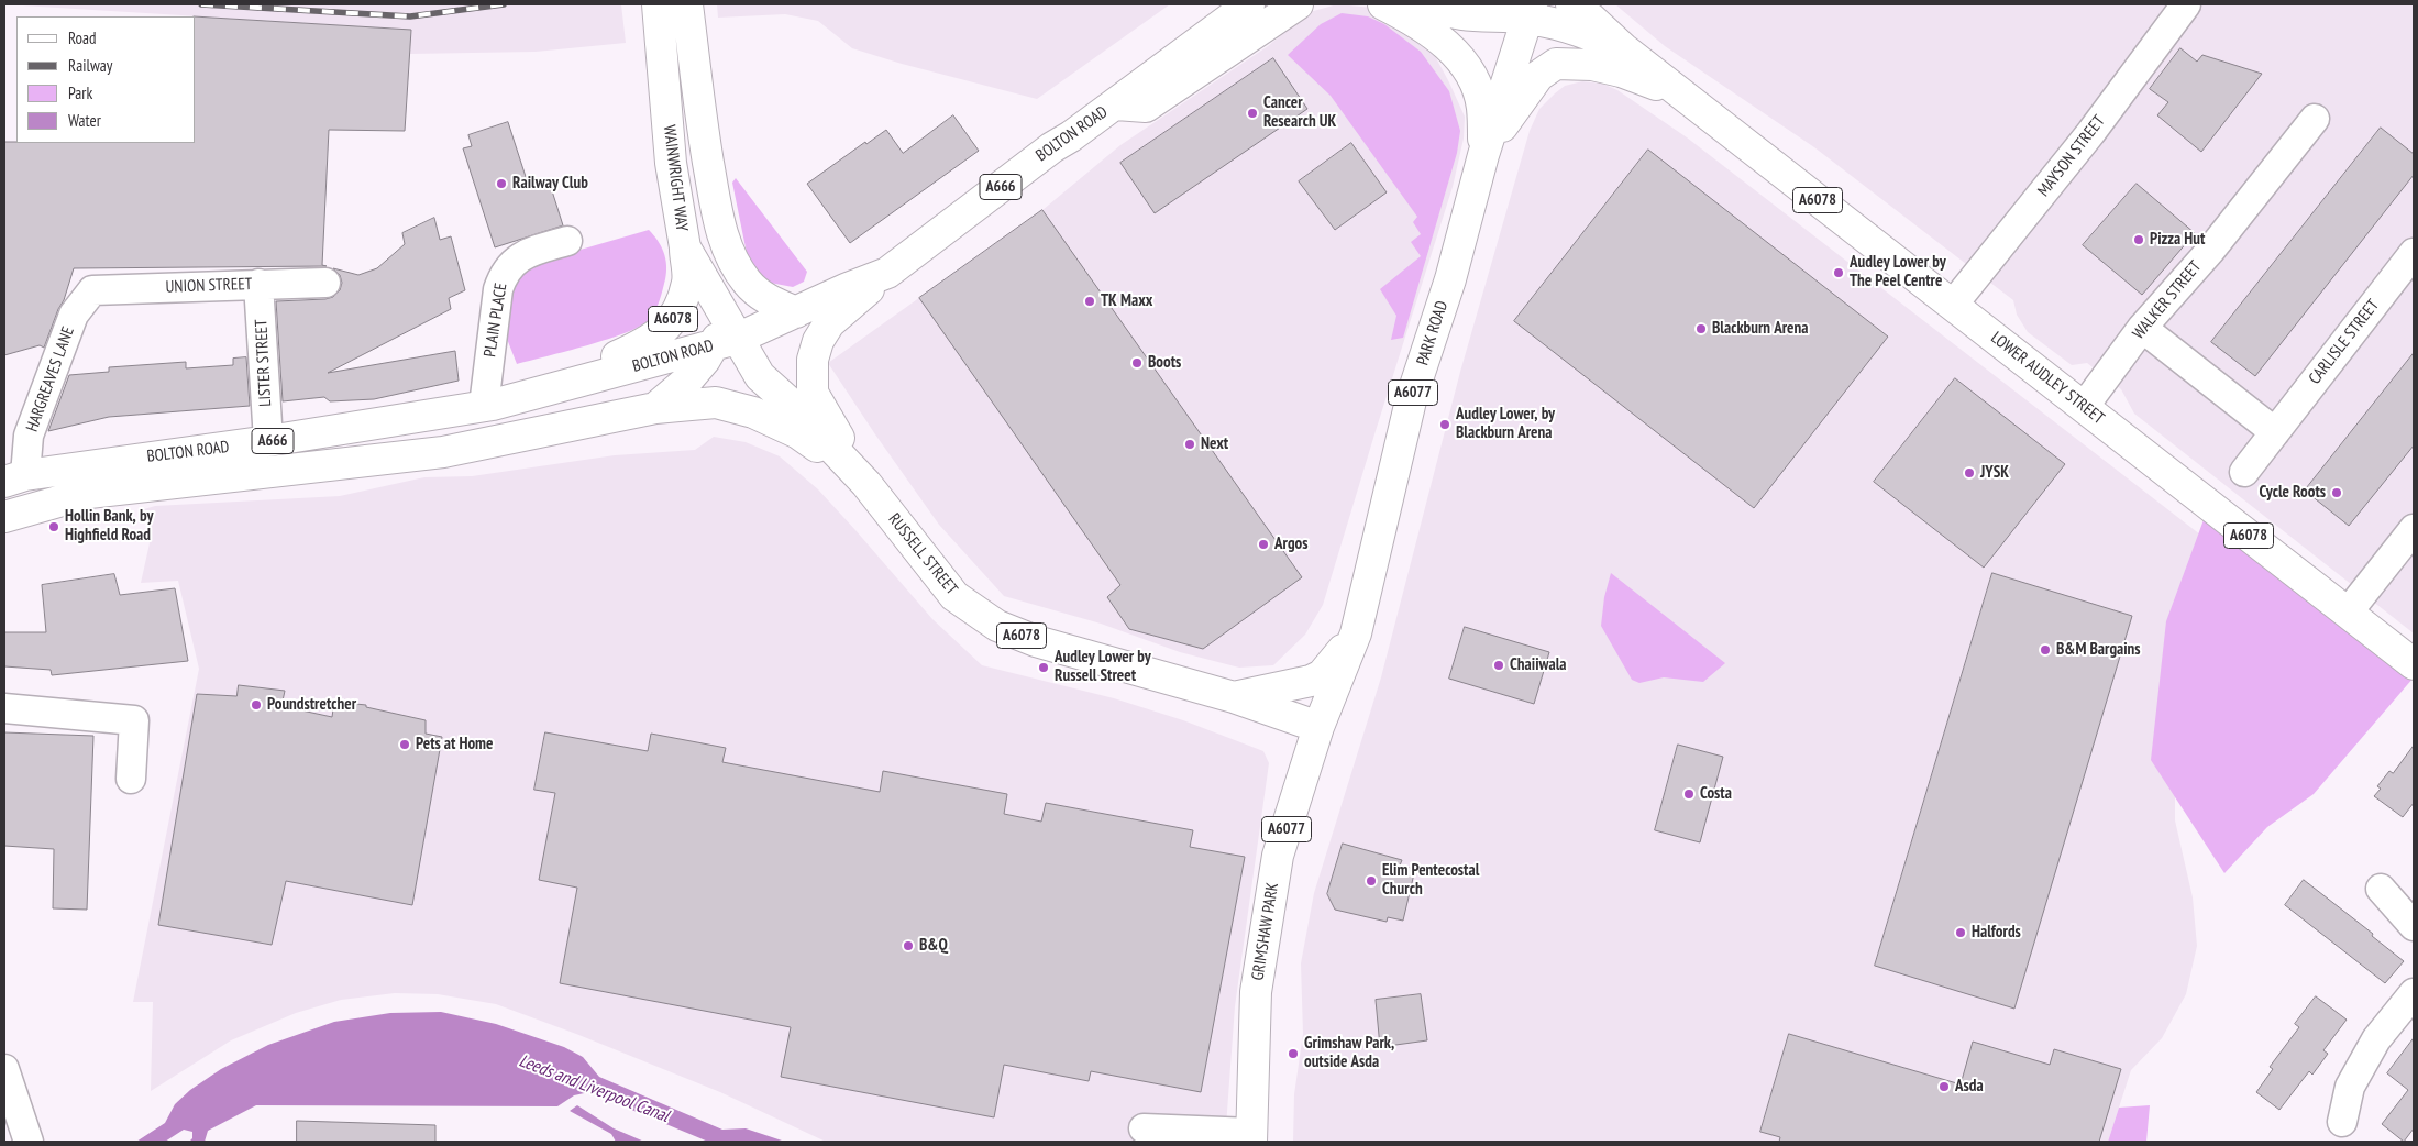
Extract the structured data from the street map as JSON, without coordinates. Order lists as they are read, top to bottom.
{
  "streets": {
    "highway": [
      "BOLTON ROAD",
      "WAINWRIGHT WAY",
      "A666",
      "A6078",
      "PARK ROAD",
      "LOWER AUDLEY STREET",
      "A6077",
      "RUSSELL STREET",
      "GRIMSHAW PARK"
    ],
    "street": [
      "MAYSON STREET",
      "UNION STREET",
      "WALKER STREET",
      "PLAIN PLACE",
      "CARLISLE STREET",
      "LISTER STREET",
      "HARGREAVES LANE"
    ]
  },
  "crossings": [
    ["BOLTON ROAD", "WAINWRIGHT WAY"],
    ["BOLTON ROAD", "A6078"],
    ["BOLTON ROAD", "PLAIN PLACE"],
    ["BOLTON ROAD", "LISTER STREET"],
    ["BOLTON ROAD", "HARGREAVES LANE"],
    ["BOLTON ROAD", "RUSSELL STREET"],
    ["MAYSON STREET", "LOWER AUDLEY STREET"],
    ["WAINWRIGHT WAY", "A6078"],
    ["WAINWRIGHT WAY", "RUSSELL STREET"],
    ["UNION STREET", "LISTER STREET"],
    ["UNION STREET", "HARGREAVES LANE"],
    ["WALKER STREET", "LOWER AUDLEY STREET"],
    ["PARK ROAD", "LOWER AUDLEY STREET"],
    ["PARK ROAD", "RUSSELL STREET"],
    ["PARK ROAD", "GRIMSHAW PARK"],
    ["RUSSELL STREET", "GRIMSHAW PARK"]
  ],
  "water": ["Leeds and Liverpool Canal"],
  "places": [
    "Cancer Research UK",
    "Railway Club",
    "Pizza Hut",
    "Audley Lower by The Peel Centre",
    "TK Maxx",
    "Blackburn Arena",
    "Boots",
    "Audley Lower, by Blackburn Arena",
    "Next",
    "JYSK",
    "Cycle Roots",
    "Hollin Bank, by Highfield Road",
    "Argos",
    "B&M Bargains",
    "Chaiiwala",
    "Audley Lower by Russell Street",
    "Poundstretcher",
    "Pets at Home",
    "Costa",
    "Elim Pentecostal Church",
    "Halfords",
    "B&Q",
    "Grimshaw Park, outside Asda",
    "Asda"
  ],
  "legend": [
    "Road",
    "Railway",
    "Park",
    "Water"
  ]
}
